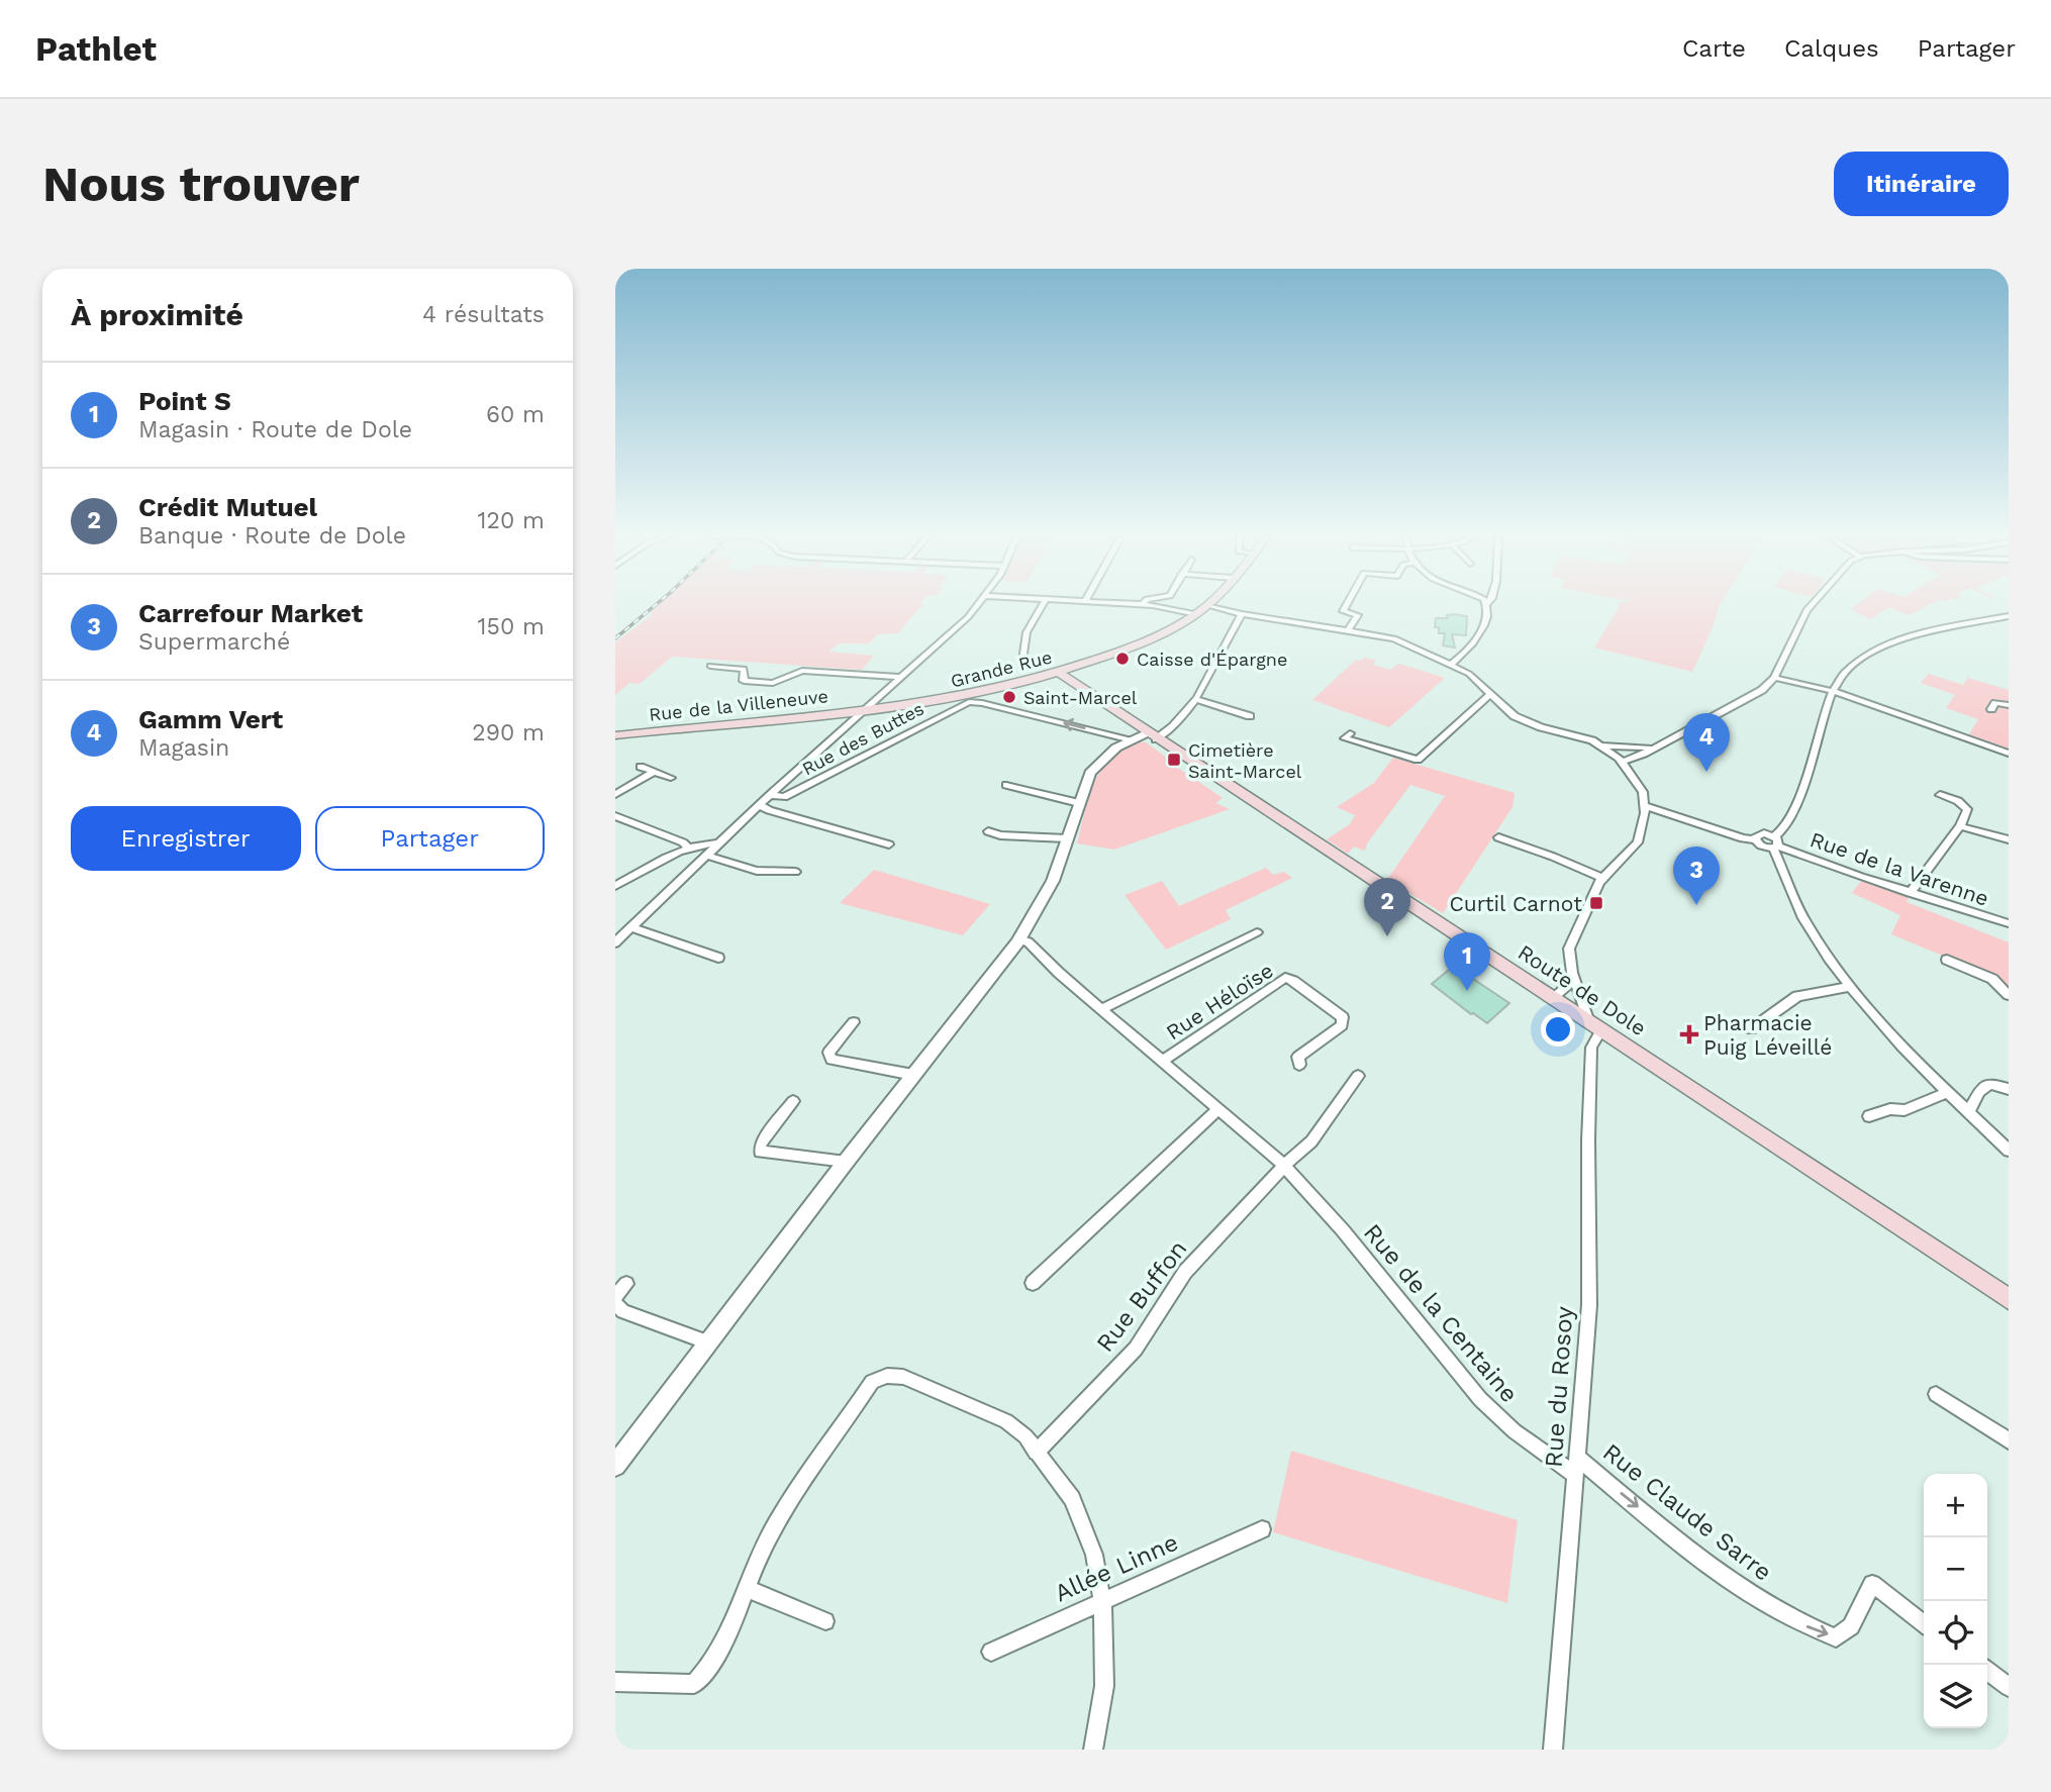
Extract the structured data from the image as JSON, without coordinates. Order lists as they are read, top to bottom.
{
  "streets": {
    "main road": ["Grande Rue", "Rue de la Villeneuve", "Route de Dole"],
    "street": [
      "Rue des Buttes",
      "Rue de la Varenne",
      "Rue Héloïse",
      "Rue Buffon",
      "Rue de la Centaine",
      "Rue du Rosoy",
      "Rue Claude Sarre",
      "Allée Linne"
    ]
  },
  "crossings": [
    ["Grande Rue", "Rue de la Villeneuve"],
    ["Grande Rue", "Route de Dole"],
    ["Route de Dole", "Rue du Rosoy"],
    ["Rue Héloïse", "Rue de la Centaine"],
    ["Rue Buffon", "Rue de la Centaine"],
    ["Rue de la Centaine", "Rue du Rosoy"],
    ["Rue du Rosoy", "Rue Claude Sarre"]
  ],
  "one_way": ["Rue Claude Sarre"],
  "places": {
    "other": ["Caisse d'Épargne", "Saint-Marcel"],
    "transit": ["Cimetière Saint-Marcel", "Curtil Carnot"],
    "health": ["Pharmacie Puig Léveillé"]
  },
  "page": {
    "header": "Pathlet",
    "nav": ["Carte", "Calques", "Partager"],
    "buttons": [
      "Itinéraire",
      ["Enregistrer", "Partager"]
    ],
    "title": "Nous trouver",
    "heading": ["À proximité", "4 résultats"],
    "list": [
      {
        "mark": "1",
        "name": "Point S",
        "note": "Magasin · Route de Dole",
        "value": "60 m"
      },
      {
        "mark": "2",
        "name": "Crédit Mutuel",
        "note": "Banque · Route de Dole",
        "value": "120 m"
      },
      {
        "mark": "3",
        "name": "Carrefour Market",
        "note": "Supermarché",
        "value": "150 m"
      },
      {
        "mark": "4",
        "name": "Gamm Vert",
        "note": "Magasin",
        "value": "290 m"
      }
    ],
    "pins": [
      "4",
      "3",
      "2",
      "1"
    ],
    "map_buttons": ["+", "−"]
  }
}
